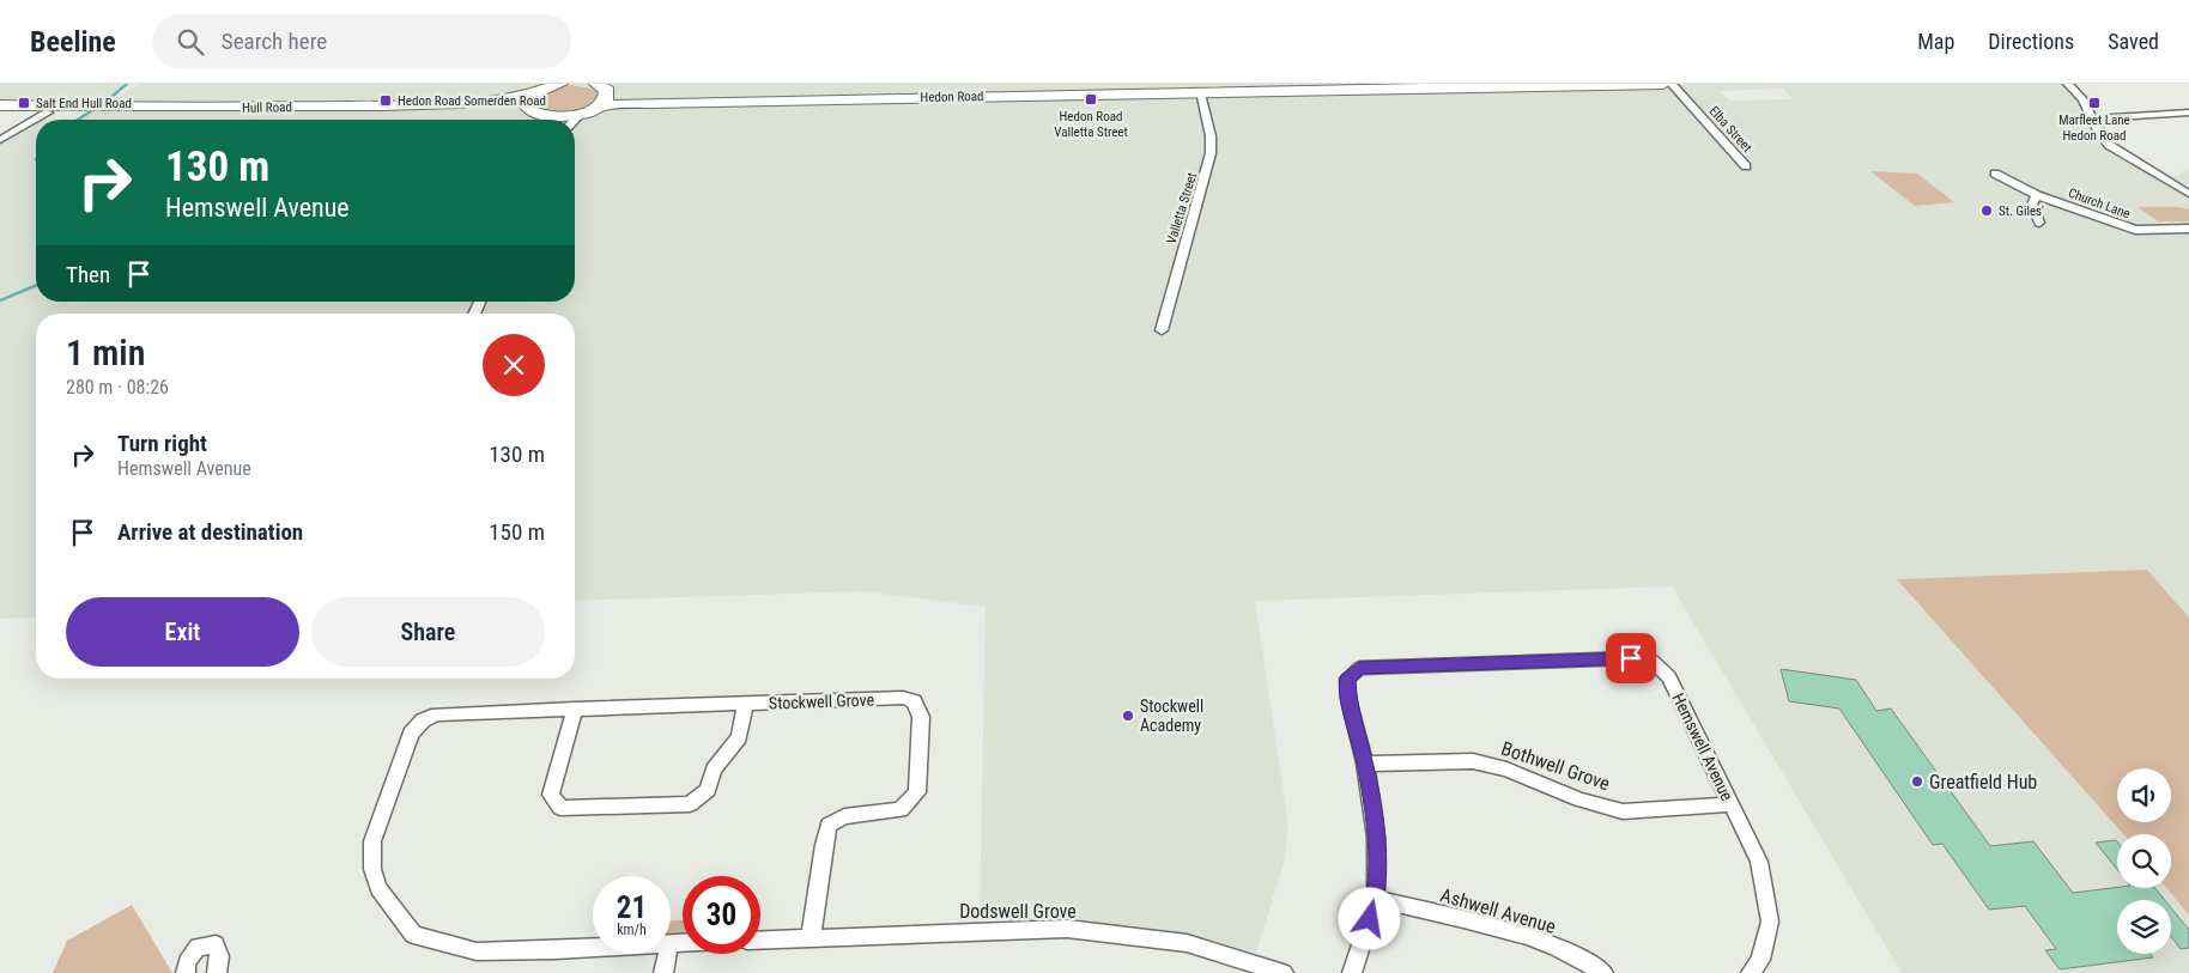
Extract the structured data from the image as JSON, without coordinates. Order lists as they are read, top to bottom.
{
  "streets": {
    "highway": ["Hedon Road", "Hull Road"],
    "street": [
      "Elba Street",
      "Church Lane",
      "Valletta Street",
      "Stockwell Grove",
      "Hemswell Avenue",
      "Bothwell Grove",
      "Dodswell Grove",
      "Ashwell Avenue"
    ]
  },
  "crossings": [
    ["Hedon Road", "Hull Road"],
    ["Hedon Road", "Valletta Street"],
    ["Stockwell Grove", "Dodswell Grove"],
    ["Hemswell Avenue", "Bothwell Grove"],
    ["Hemswell Avenue", "Ashwell Avenue"]
  ],
  "places": {
    "transit": [
      "Hedon Road Valletta Street",
      "Hedon Road Somerden Road",
      "Salt End Hull Road",
      "Marfleet Lane Hedon Road"
    ],
    "other": ["St. Giles'", "Stockwell Academy", "Greatfield Hub"]
  },
  "page": {
    "header": "Beeline",
    "search": "Search here",
    "nav": ["Map", "Directions", "Saved"],
    "turn": ["130 m", "Hemswell Avenue"],
    "then": "Then",
    "heading": ["1 min", "280 m · 08:26"],
    "list": [
      {
        "name": "Turn right",
        "note": "Hemswell Avenue",
        "value": "130 m"
      },
      {
        "name": "Arrive at destination",
        "value": "150 m"
      }
    ],
    "buttons": ["Exit", "Share"],
    "speed": "21 km/h",
    "limit": "30"
  }
}
